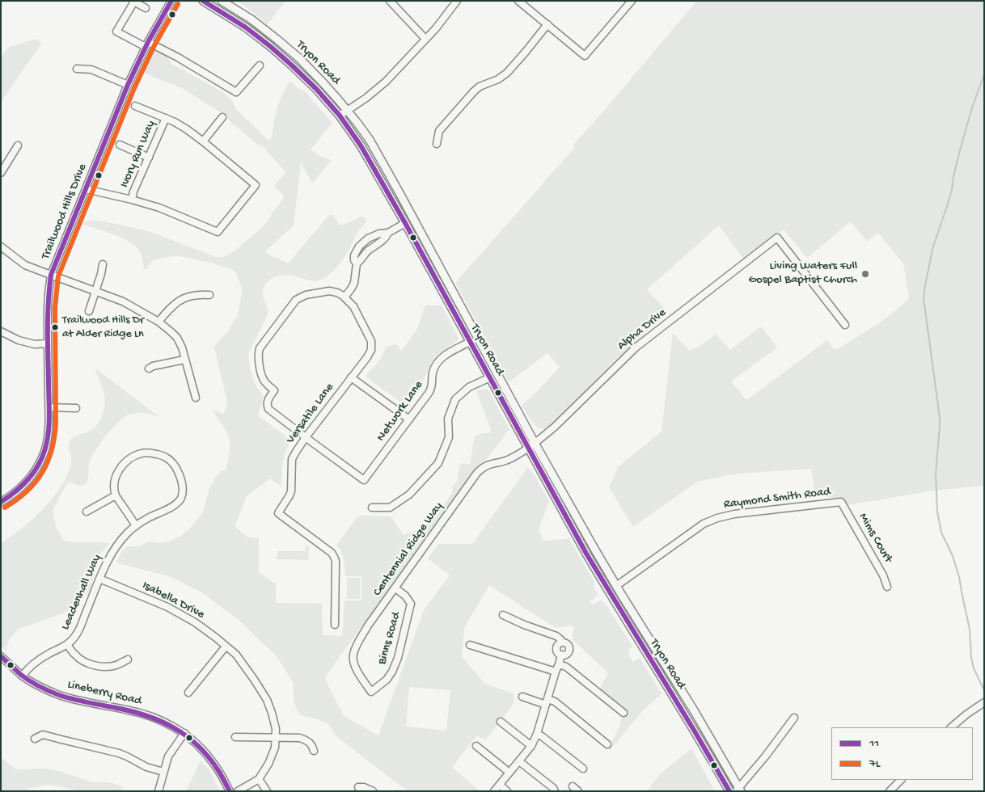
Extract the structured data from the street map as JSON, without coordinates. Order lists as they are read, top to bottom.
{
  "streets": {
    "main road": ["Tryon Road"],
    "street": [
      "Ivory Run Way",
      "Trailwood Hills Drive",
      "Alpha Drive",
      "Network Lane",
      "Versatile Lane",
      "Raymond Smith Road",
      "Mims Court",
      "Centennial Ridge Way",
      "Leadenhall Way",
      "Isabella Drive",
      "Binns Road",
      "Lineberry Road"
    ]
  },
  "crossings": [
    ["Tryon Road", "Alpha Drive"],
    ["Tryon Road", "Network Lane"],
    ["Tryon Road", "Raymond Smith Road"],
    ["Tryon Road", "Centennial Ridge Way"],
    ["Alpha Drive", "Centennial Ridge Way"],
    ["Network Lane", "Versatile Lane"],
    ["Raymond Smith Road", "Mims Court"],
    ["Centennial Ridge Way", "Binns Road"],
    ["Leadenhall Way", "Isabella Drive"],
    ["Leadenhall Way", "Lineberry Road"]
  ],
  "places": ["Living Waters Full Gospel Baptist Church", "Trailwood Hills Dr at Alder Ridge Ln"],
  "lines": ["transit line 11", "transit line 7L"],
  "legend": ["11", "7L"]
}
